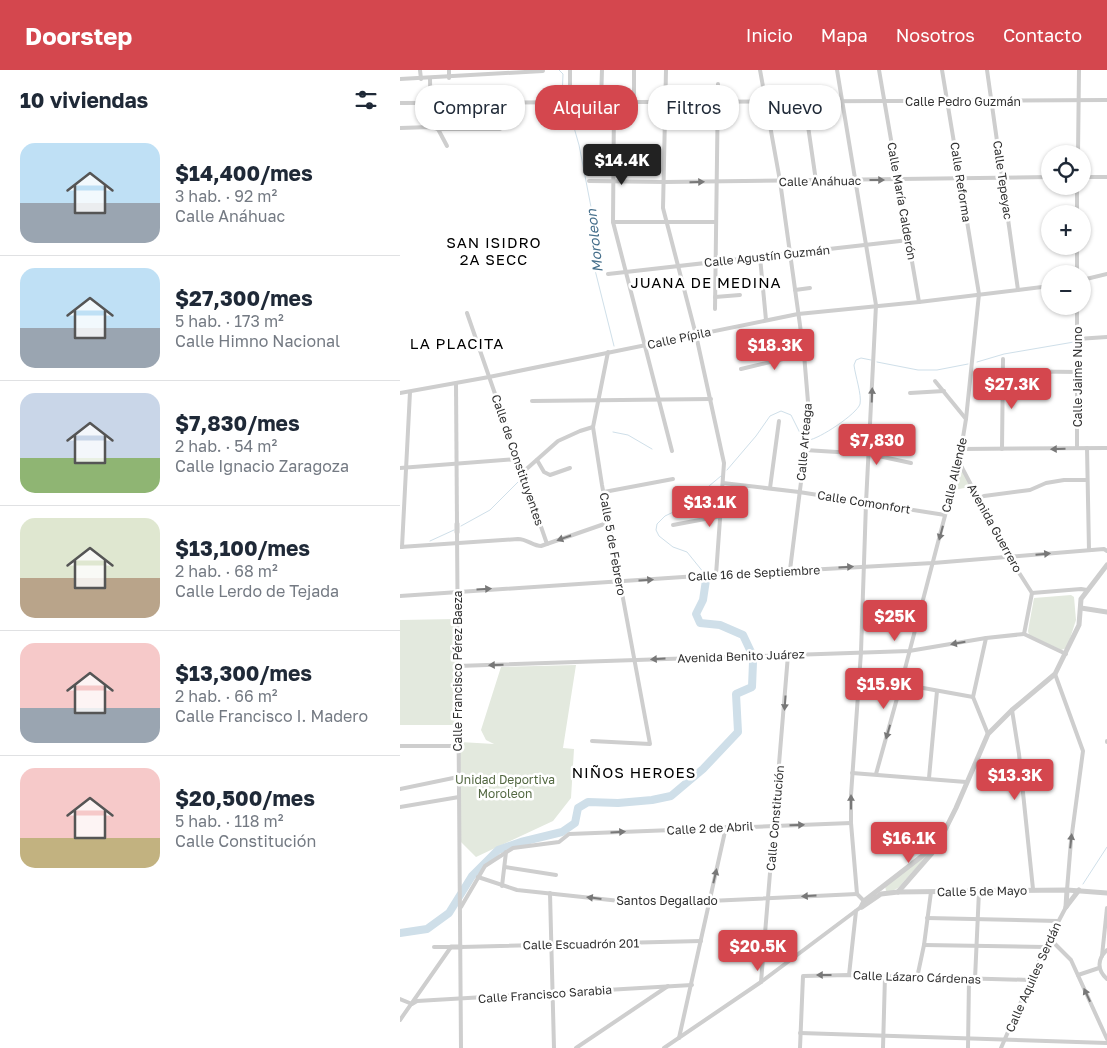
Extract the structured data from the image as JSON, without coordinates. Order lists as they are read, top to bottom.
{
  "streets": {
    "street": [
      "Calle Pedro Guzmán",
      "Calle Tepeyac",
      "Calle Anáhuac",
      "Calle Reforma",
      "Calle María Calderón",
      "Calle Agustín Guzmán",
      "Calle Pípila",
      "Calle Jaime Nuno",
      "Calle Arteaga",
      "Calle de Constituyentes",
      "Calle Allende",
      "Calle Comonfort",
      "Avenida Guerrero",
      "Calle 5 de Febrero",
      "Calle 16 de Septiembre",
      "Avenida Benito Juárez",
      "Calle Francisco Pérez Baeza",
      "Calle Constitución",
      "Calle 2 de Abril",
      "Calle 5 de Mayo",
      "Santos Degallado",
      "Calle Escuadrón 201",
      "Calle Lázaro Cárdenas",
      "Calle Aquiles Serdán",
      "Calle Francisco Sarabia"
    ]
  },
  "crossings": [
    ["Calle Pedro Guzmán", "Calle Tepeyac"],
    ["Calle Pedro Guzmán", "Calle Reforma"],
    ["Calle Pedro Guzmán", "Calle María Calderón"],
    ["Calle Tepeyac", "Calle Anáhuac"],
    ["Calle Tepeyac", "Calle Pípila"],
    ["Calle Anáhuac", "Calle Reforma"],
    ["Calle Anáhuac", "Calle María Calderón"],
    ["Calle Anáhuac", "Calle Arteaga"],
    ["Calle Reforma", "Calle Pípila"],
    ["Calle Reforma", "Calle Allende"],
    ["Calle María Calderón", "Calle Agustín Guzmán"],
    ["Calle María Calderón", "Calle Pípila"],
    ["Calle Agustín Guzmán", "Calle Arteaga"],
    ["Calle Pípila", "Calle Arteaga"],
    ["Calle Pípila", "Calle de Constituyentes"],
    ["Calle Pípila", "Calle Allende"],
    ["Calle Pípila", "Calle 5 de Febrero"],
    ["Calle Pípila", "Calle Francisco Pérez Baeza"],
    ["Calle Arteaga", "Calle Comonfort"],
    ["Calle Arteaga", "Calle 16 de Septiembre"],
    ["Calle de Constituyentes", "Calle 5 de Febrero"],
    ["Calle de Constituyentes", "Calle Francisco Pérez Baeza"],
    ["Calle Allende", "Calle Comonfort"],
    ["Calle Allende", "Avenida Guerrero"],
    ["Calle Allende", "Calle 16 de Septiembre"],
    ["Calle Allende", "Avenida Benito Juárez"],
    ["Avenida Guerrero", "Calle 16 de Septiembre"],
    ["Calle 5 de Febrero", "Calle 16 de Septiembre"],
    ["Calle 5 de Febrero", "Avenida Benito Juárez"],
    ["Calle 16 de Septiembre", "Calle Francisco Pérez Baeza"],
    ["Avenida Benito Juárez", "Calle Francisco Pérez Baeza"],
    ["Avenida Benito Juárez", "Calle Constitución"],
    ["Calle Francisco Pérez Baeza", "Calle Escuadrón 201"],
    ["Calle Francisco Pérez Baeza", "Calle Francisco Sarabia"],
    ["Calle Constitución", "Calle 2 de Abril"],
    ["Calle Constitución", "Santos Degallado"],
    ["Calle 5 de Mayo", "Calle Aquiles Serdán"],
    ["Calle Lázaro Cárdenas", "Calle Aquiles Serdán"]
  ],
  "one_way": [
    "Calle 16 de Septiembre",
    "Avenida Benito Juárez",
    "Calle Constitución",
    "Calle 2 de Abril",
    "Santos Degallado"
  ],
  "districts": [
    "SAN ISIDRO 2A SECC",
    "JUANA DE MEDINA",
    "LA PLACITA",
    "NIÑOS HEROES"
  ],
  "water": ["Moroleon"],
  "parks": ["Unidad Deportiva Moroleon"],
  "page": {
    "header": "Doorstep",
    "nav": [
      "Inicio",
      "Mapa",
      "Nosotros",
      "Contacto"
    ],
    "heading": "10 viviendas",
    "chip": [
      "Comprar",
      "Alquilar",
      "Filtros",
      "Nuevo"
    ],
    "list": [
      {
        "name": "$14,400/mes",
        "note": "3 hab. · 92 m² · Calle Anáhuac"
      },
      {
        "name": "$27,300/mes",
        "note": "5 hab. · 173 m² · Calle Himno Nacional"
      },
      {
        "name": "$7,830/mes",
        "note": "2 hab. · 54 m² · Calle Ignacio Zaragoza"
      },
      {
        "name": "$13,100/mes",
        "note": "2 hab. · 68 m² · Calle Lerdo de Tejada"
      },
      {
        "name": "$13,300/mes",
        "note": "2 hab. · 66 m² · Calle Francisco I. Madero"
      },
      {
        "name": "$20,500/mes",
        "note": "5 hab. · 118 m² · Calle Constitución"
      }
    ],
    "price": [
      "$14.4K",
      "$18.3K",
      "$27.3K",
      "$7,830",
      "$13.1K",
      "$25K",
      "$15.9K",
      "$13.3K",
      "$16.1K",
      "$20.5K"
    ],
    "map_buttons": ["+", "−"]
  }
}
